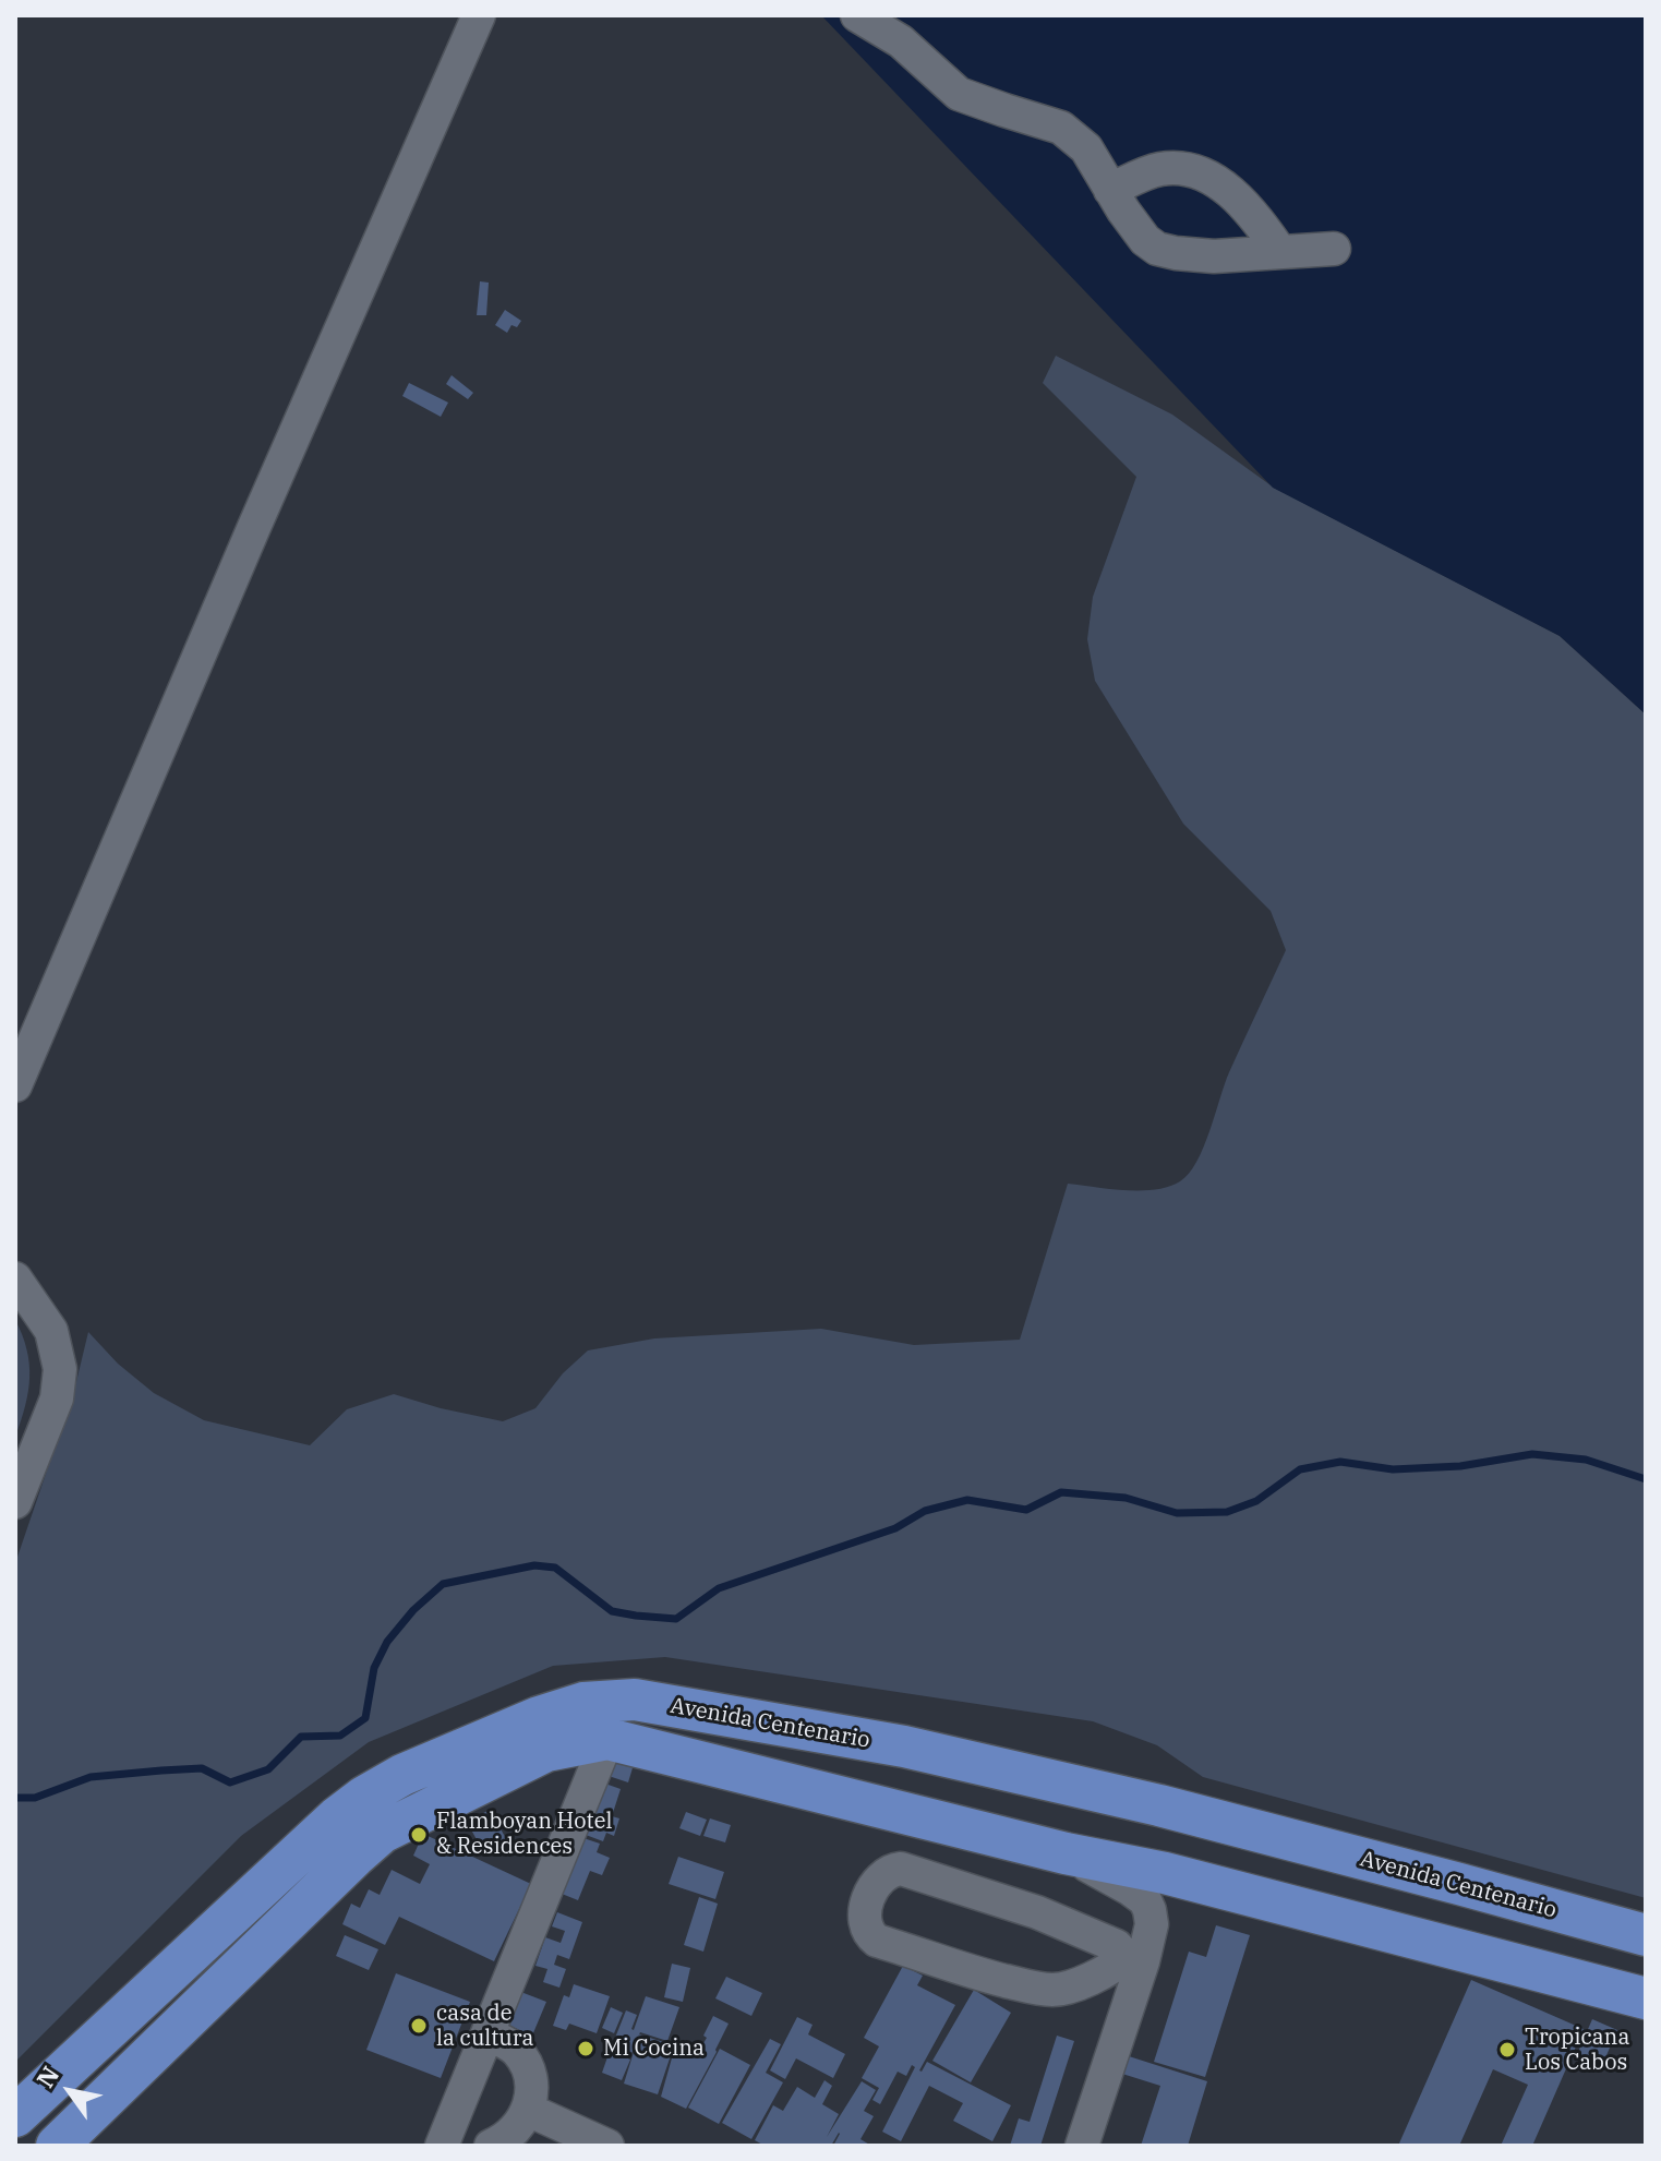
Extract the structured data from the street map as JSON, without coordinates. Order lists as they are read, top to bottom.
{
  "streets": {
    "main road": ["Avenida Centenario"]
  },
  "places": [
    "Flamboyan Hotel & Residences",
    "casa de la cultura",
    "Mi Cocina",
    "Tropicana Los Cabos"
  ],
  "north": "top left"
}
